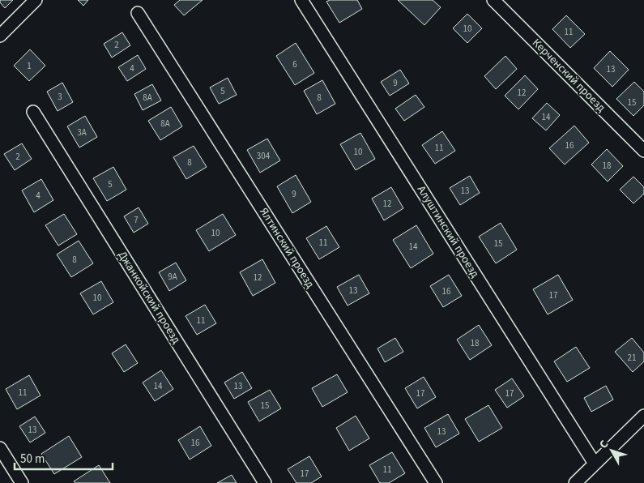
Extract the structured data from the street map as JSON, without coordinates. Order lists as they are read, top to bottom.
{
  "streets": {
    "street": [
      "Керченский проезд",
      "Алуштинский проезд",
      "Ялтинский проезд",
      "Джанкойский проезд"
    ]
  },
  "house_numbers": [
    "10",
    "11",
    "2",
    "6",
    "1",
    "4",
    "13",
    "9",
    "5",
    "12",
    "3",
    "8А",
    "8",
    "15",
    "14",
    "8А",
    "3А",
    "16",
    "11",
    "10",
    "304",
    "2",
    "8",
    "18",
    "5",
    "13",
    "9",
    "4",
    "12",
    "7",
    "10",
    "11",
    "15",
    "14",
    "8",
    "9А",
    "12",
    "13",
    "16",
    "17",
    "10",
    "11",
    "18",
    "21",
    "14",
    "13",
    "11",
    "17",
    "17",
    "15",
    "13",
    "13",
    "16",
    "11",
    "17"
  ],
  "scale_bar": "50 m",
  "north": "top left"
}
